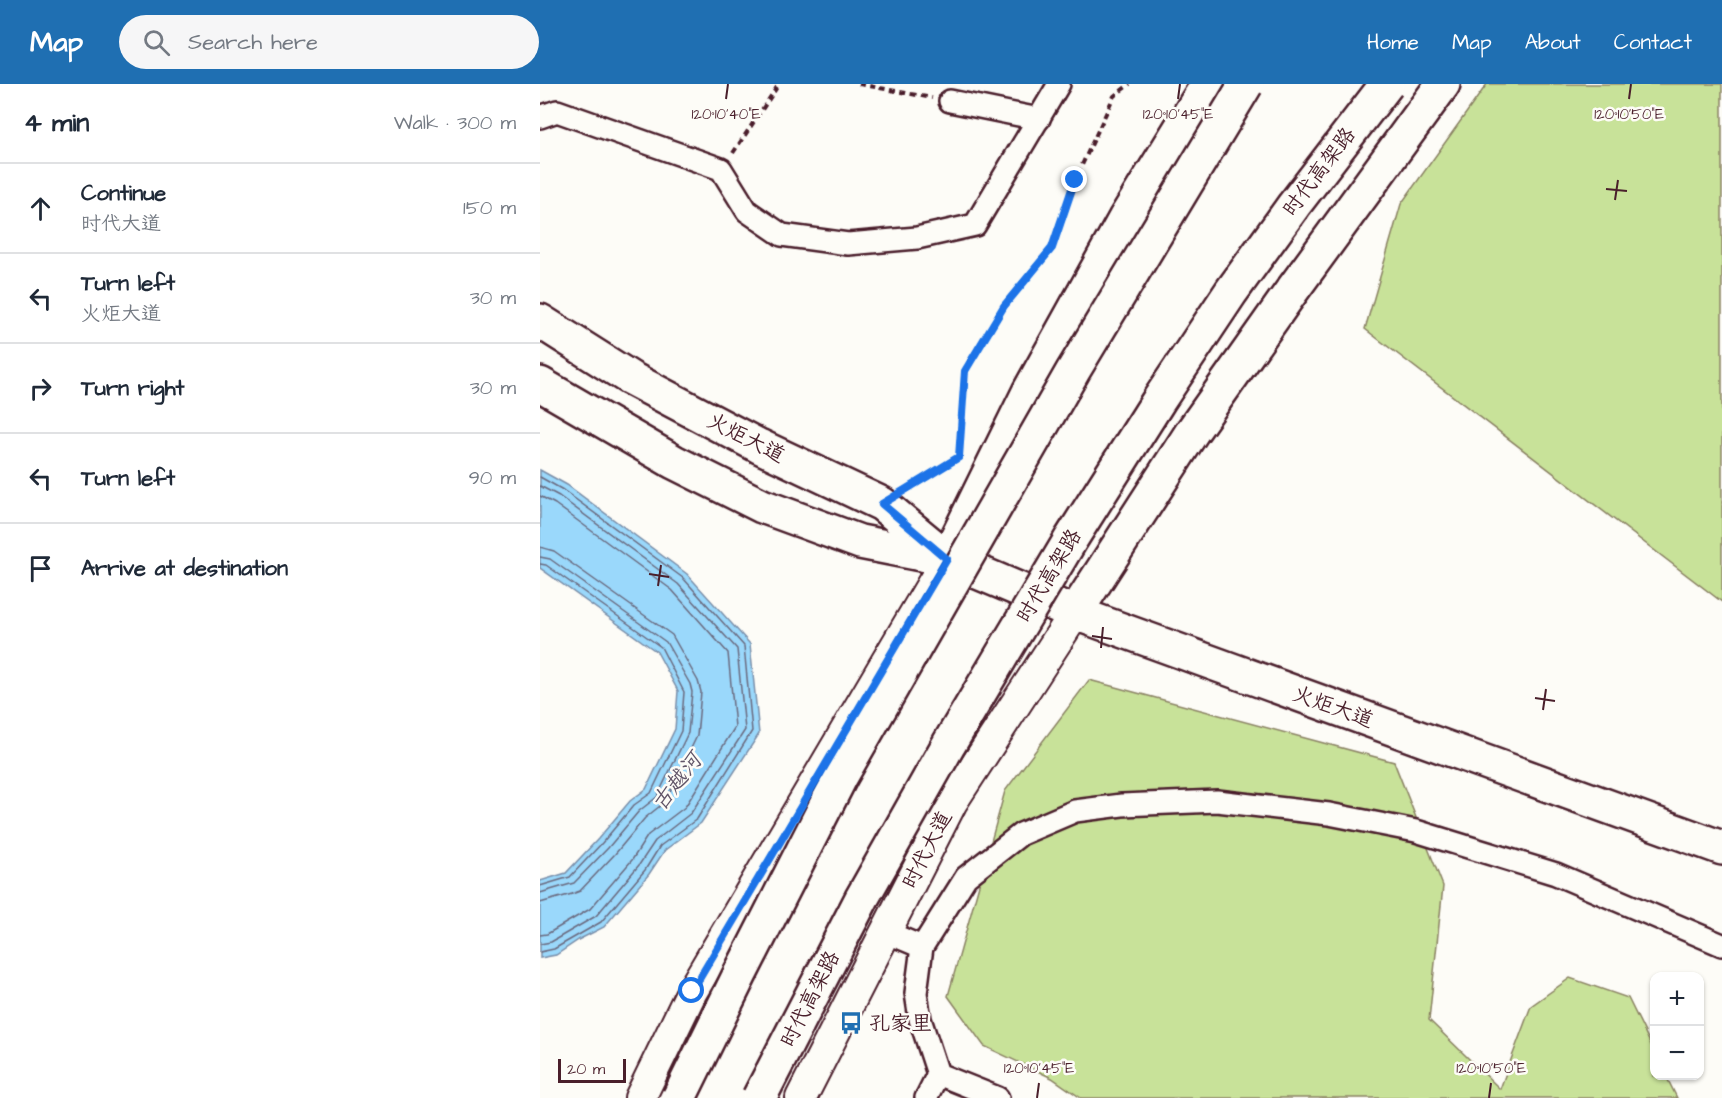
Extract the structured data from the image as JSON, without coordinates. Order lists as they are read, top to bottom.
{
  "streets": {
    "main road": ["时代高架路", "火炬大道", "时代大道"]
  },
  "crossings": [
    ["火炬大道", "时代大道"]
  ],
  "water": ["古越河"],
  "places": {
    "bus stop": ["孔家里"]
  },
  "scale_bar": "20 m",
  "page": {
    "header": "Map",
    "search": "Search here",
    "nav": [
      "Home",
      "Map",
      "About",
      "Contact"
    ],
    "heading": ["4 min", "Walk · 300 m"],
    "list": [
      ["Continue", "时代大道", "150 m"],
      ["Turn left", "火炬大道", "30 m"],
      ["Turn right", "30 m"],
      ["Turn left", "90 m"],
      "Arrive at destination"
    ],
    "map_buttons": ["+", "−"],
    "scale": "20 m"
  },
  "coordinates": ["120°10'40\"E", "120°10'45\"E", "120°10'50\"E"]
}
